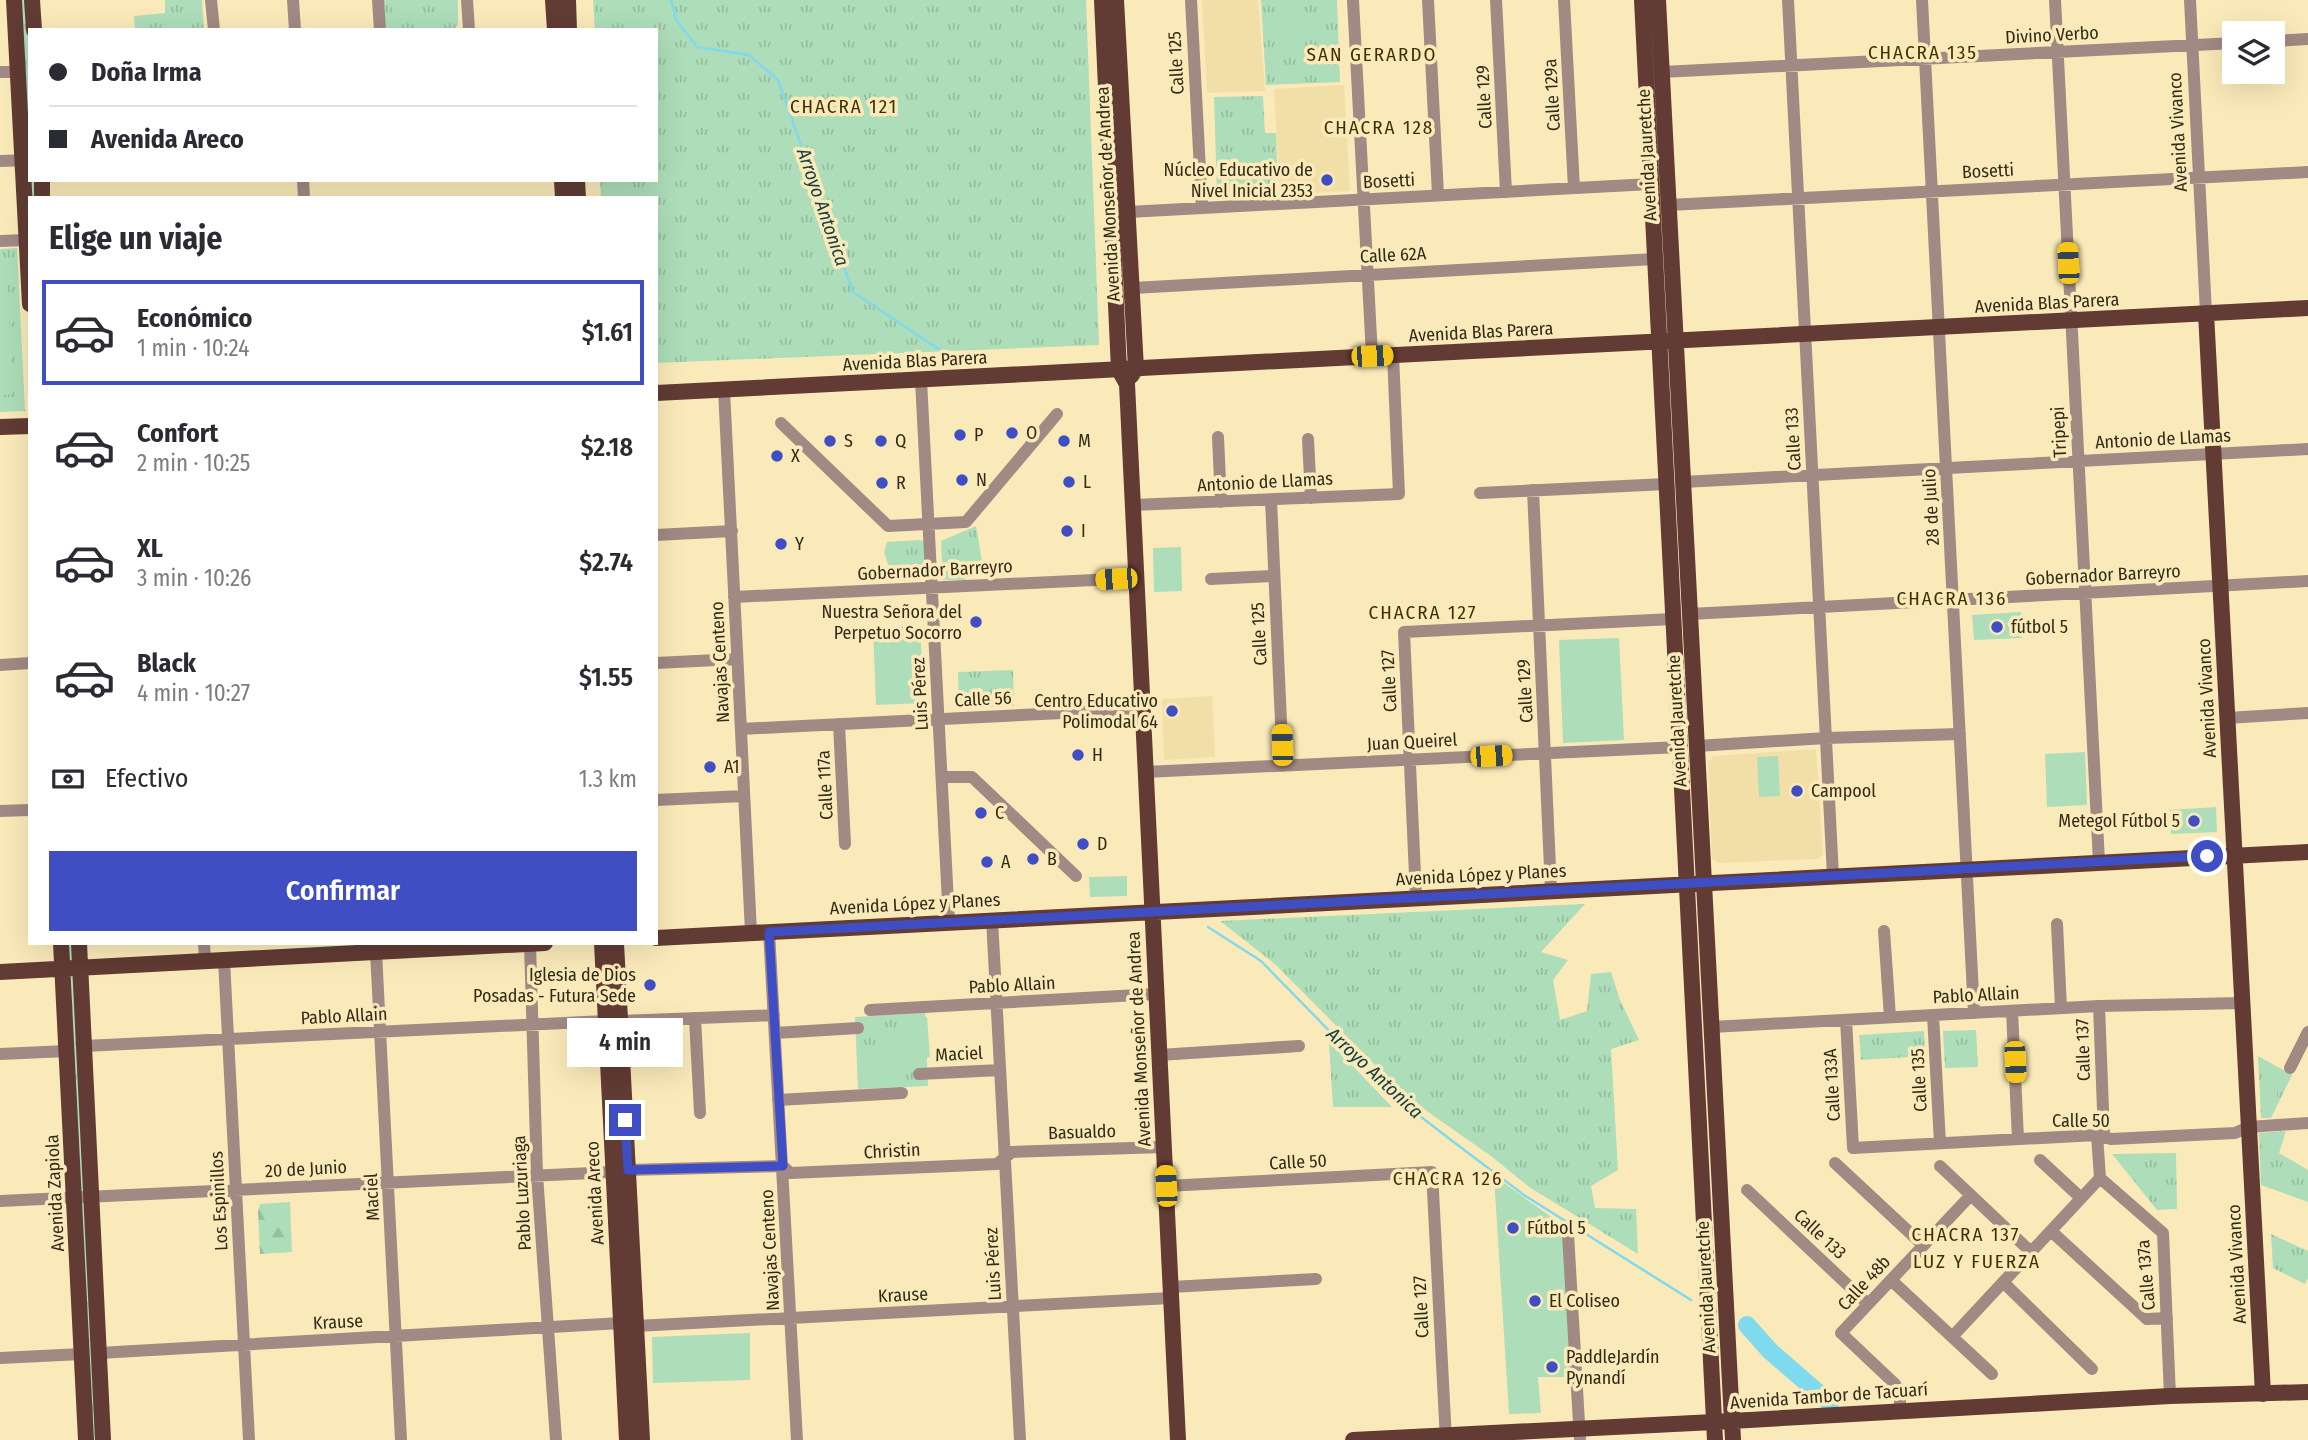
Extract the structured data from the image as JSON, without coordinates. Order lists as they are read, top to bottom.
{
  "streets": {
    "main road": [
      "Avenida Vivanco",
      "Avenida Jauretche",
      "Avenida Monseñor de Andrea",
      "Avenida Blas Parera",
      "Avenida López y Planes",
      "Avenida Zapiola",
      "Avenida Areco",
      "Avenida Tambor de Tacuarí"
    ],
    "street": [
      "Divino Verbo",
      "Calle 125",
      "Calle 129a",
      "Calle 129",
      "Bosetti",
      "Calle 62A",
      "Tripepi",
      "Calle 133",
      "Antonio de Llamas",
      "28 de Julio",
      "Gobernador Barreyro",
      "Navajas Centeno",
      "Calle 127",
      "Luis Pérez",
      "Calle 56",
      "Juan Queirel",
      "Calle 117a",
      "Pablo Allain",
      "Calle 137",
      "Maciel",
      "Calle 135",
      "Calle 133A",
      "Calle 50",
      "Basualdo",
      "Christin",
      "20 de Junio",
      "Pablo Luzuriaga",
      "Los Espinillos",
      "Calle 137a",
      "Calle 48b",
      "Krause"
    ]
  },
  "crossings": [
    ["Divino Verbo", "Avenida Vivanco"],
    ["Divino Verbo", "Avenida Jauretche"],
    ["Divino Verbo", "Tripepi"],
    ["Divino Verbo", "Calle 133"],
    ["Divino Verbo", "28 de Julio"],
    ["Calle 125", "Bosetti"],
    ["Calle 125", "Antonio de Llamas"],
    ["Calle 125", "Juan Queirel"],
    ["Calle 129a", "Bosetti"],
    ["Calle 129", "Bosetti"],
    ["Calle 129", "Calle 127"],
    ["Calle 129", "Juan Queirel"],
    ["Calle 129", "Avenida López y Planes"],
    ["Avenida Vivanco", "Bosetti"],
    ["Avenida Vivanco", "Avenida Blas Parera"],
    ["Avenida Vivanco", "Antonio de Llamas"],
    ["Avenida Vivanco", "Gobernador Barreyro"],
    ["Avenida Vivanco", "Avenida López y Planes"],
    ["Avenida Vivanco", "Pablo Allain"],
    ["Avenida Vivanco", "Calle 50"],
    ["Avenida Vivanco", "Avenida Tambor de Tacuarí"],
    ["Avenida Jauretche", "Bosetti"],
    ["Avenida Jauretche", "Calle 62A"],
    ["Avenida Jauretche", "Avenida Blas Parera"],
    ["Avenida Jauretche", "Antonio de Llamas"],
    ["Avenida Jauretche", "Gobernador Barreyro"],
    ["Avenida Jauretche", "Juan Queirel"],
    ["Avenida Jauretche", "Avenida López y Planes"],
    ["Avenida Jauretche", "Pablo Allain"],
    ["Avenida Jauretche", "Avenida Tambor de Tacuarí"],
    ["Bosetti", "Avenida Monseñor de Andrea"],
    ["Bosetti", "Tripepi"],
    ["Bosetti", "Calle 133"],
    ["Bosetti", "28 de Julio"],
    ["Avenida Monseñor de Andrea", "Calle 62A"],
    ["Avenida Monseñor de Andrea", "Avenida Blas Parera"],
    ["Avenida Monseñor de Andrea", "Antonio de Llamas"],
    ["Avenida Monseñor de Andrea", "Gobernador Barreyro"],
    ["Avenida Monseñor de Andrea", "Calle 56"],
    ["Avenida Monseñor de Andrea", "Juan Queirel"],
    ["Avenida Monseñor de Andrea", "Avenida López y Planes"],
    ["Avenida Monseñor de Andrea", "Pablo Allain"],
    ["Avenida Monseñor de Andrea", "Calle 50"],
    ["Avenida Monseñor de Andrea", "Basualdo"],
    ["Avenida Monseñor de Andrea", "Krause"],
    ["Avenida Blas Parera", "Tripepi"],
    ["Avenida Blas Parera", "Calle 133"],
    ["Avenida Blas Parera", "Antonio de Llamas"],
    ["Avenida Blas Parera", "28 de Julio"],
    ["Avenida Blas Parera", "Navajas Centeno"],
    ["Avenida Blas Parera", "Luis Pérez"],
    ["Tripepi", "Antonio de Llamas"],
    ["Tripepi", "Gobernador Barreyro"],
    ["Tripepi", "Avenida López y Planes"],
    ["Calle 133", "Antonio de Llamas"],
    ["Calle 133", "Gobernador Barreyro"],
    ["Calle 133", "Avenida López y Planes"],
    ["Calle 133", "Calle 48b"],
    ["Antonio de Llamas", "28 de Julio"],
    ["28 de Julio", "Gobernador Barreyro"],
    ["28 de Julio", "Avenida López y Planes"],
    ["28 de Julio", "Pablo Allain"],
    ["Gobernador Barreyro", "Navajas Centeno"],
    ["Gobernador Barreyro", "Luis Pérez"],
    ["Navajas Centeno", "Calle 56"],
    ["Navajas Centeno", "Avenida López y Planes"],
    ["Navajas Centeno", "Pablo Allain"],
    ["Navajas Centeno", "Christin"],
    ["Navajas Centeno", "Krause"],
    ["Calle 127", "Juan Queirel"],
    ["Calle 127", "Avenida López y Planes"],
    ["Calle 127", "Calle 50"],
    ["Calle 127", "Avenida Tambor de Tacuarí"],
    ["Luis Pérez", "Calle 56"],
    ["Luis Pérez", "Avenida López y Planes"],
    ["Luis Pérez", "Pablo Allain"],
    ["Luis Pérez", "Maciel"],
    ["Luis Pérez", "Basualdo"],
    ["Luis Pérez", "Christin"],
    ["Luis Pérez", "Krause"],
    ["Calle 56", "Calle 117a"],
    ["Pablo Allain", "Calle 137"],
    ["Pablo Allain", "Maciel"],
    ["Pablo Allain", "Calle 135"],
    ["Pablo Allain", "Calle 133A"],
    ["Pablo Allain", "Avenida Zapiola"],
    ["Pablo Allain", "Pablo Luzuriaga"],
    ["Pablo Allain", "Avenida Areco"],
    ["Pablo Allain", "Los Espinillos"],
    ["Calle 137", "Calle 50"],
    ["Calle 137", "Calle 137a"],
    ["Maciel", "20 de Junio"],
    ["Maciel", "Krause"],
    ["Calle 135", "Calle 50"],
    ["Calle 133A", "Calle 50"],
    ["Basualdo", "Christin"],
    ["20 de Junio", "Avenida Zapiola"],
    ["20 de Junio", "Pablo Luzuriaga"],
    ["20 de Junio", "Avenida Areco"],
    ["20 de Junio", "Los Espinillos"],
    ["Avenida Zapiola", "Krause"],
    ["Pablo Luzuriaga", "Krause"],
    ["Avenida Areco", "Krause"],
    ["Los Espinillos", "Krause"],
    ["Calle 137a", "Avenida Tambor de Tacuarí"],
    ["Calle 48b", "Avenida Tambor de Tacuarí"]
  ],
  "districts": [
    "CHACRA 135",
    "SAN GERARDO",
    "CHACRA 121",
    "CHACRA 128",
    "CHACRA 136",
    "CHACRA 127",
    "CHACRA 126",
    "CHACRA 137",
    "LUZ Y FUERZA"
  ],
  "water": ["Arroyo Antonica"],
  "places": [
    "Núcleo Educativo de Nivel Inicial 2353",
    "O",
    "P",
    "S",
    "Q",
    "M",
    "X",
    "N",
    "L",
    "R",
    "I",
    "Y",
    "Nuestra Señora del Perpetuo Socorro",
    "fútbol 5",
    "Centro Educativo Polimodal 64",
    "H",
    "A1",
    "Campool",
    "C",
    "Metegol Fútbol 5",
    "D",
    "B",
    "A",
    "Iglesia de Dios Posadas - Futura Sede",
    "Fútbol 5",
    "El Coliseo",
    "PaddleJardín Pynandí"
  ],
  "page": {
    "banner": ["Doña Irma", "Avenida Areco"],
    "heading": "Elige un viaje",
    "list": [
      {
        "name": "Económico",
        "note": "1 min · 10:24",
        "value": "$1.61"
      },
      {
        "name": "Confort",
        "note": "2 min · 10:25",
        "value": "$2.18"
      },
      {
        "name": "XL",
        "note": "3 min · 10:26",
        "value": "$2.74"
      },
      {
        "name": "Black",
        "note": "4 min · 10:27",
        "value": "$1.55"
      }
    ],
    "pay": ["Efectivo", "1.3 km"],
    "buttons": "Confirmar",
    "bubble": "4 min"
  }
}
